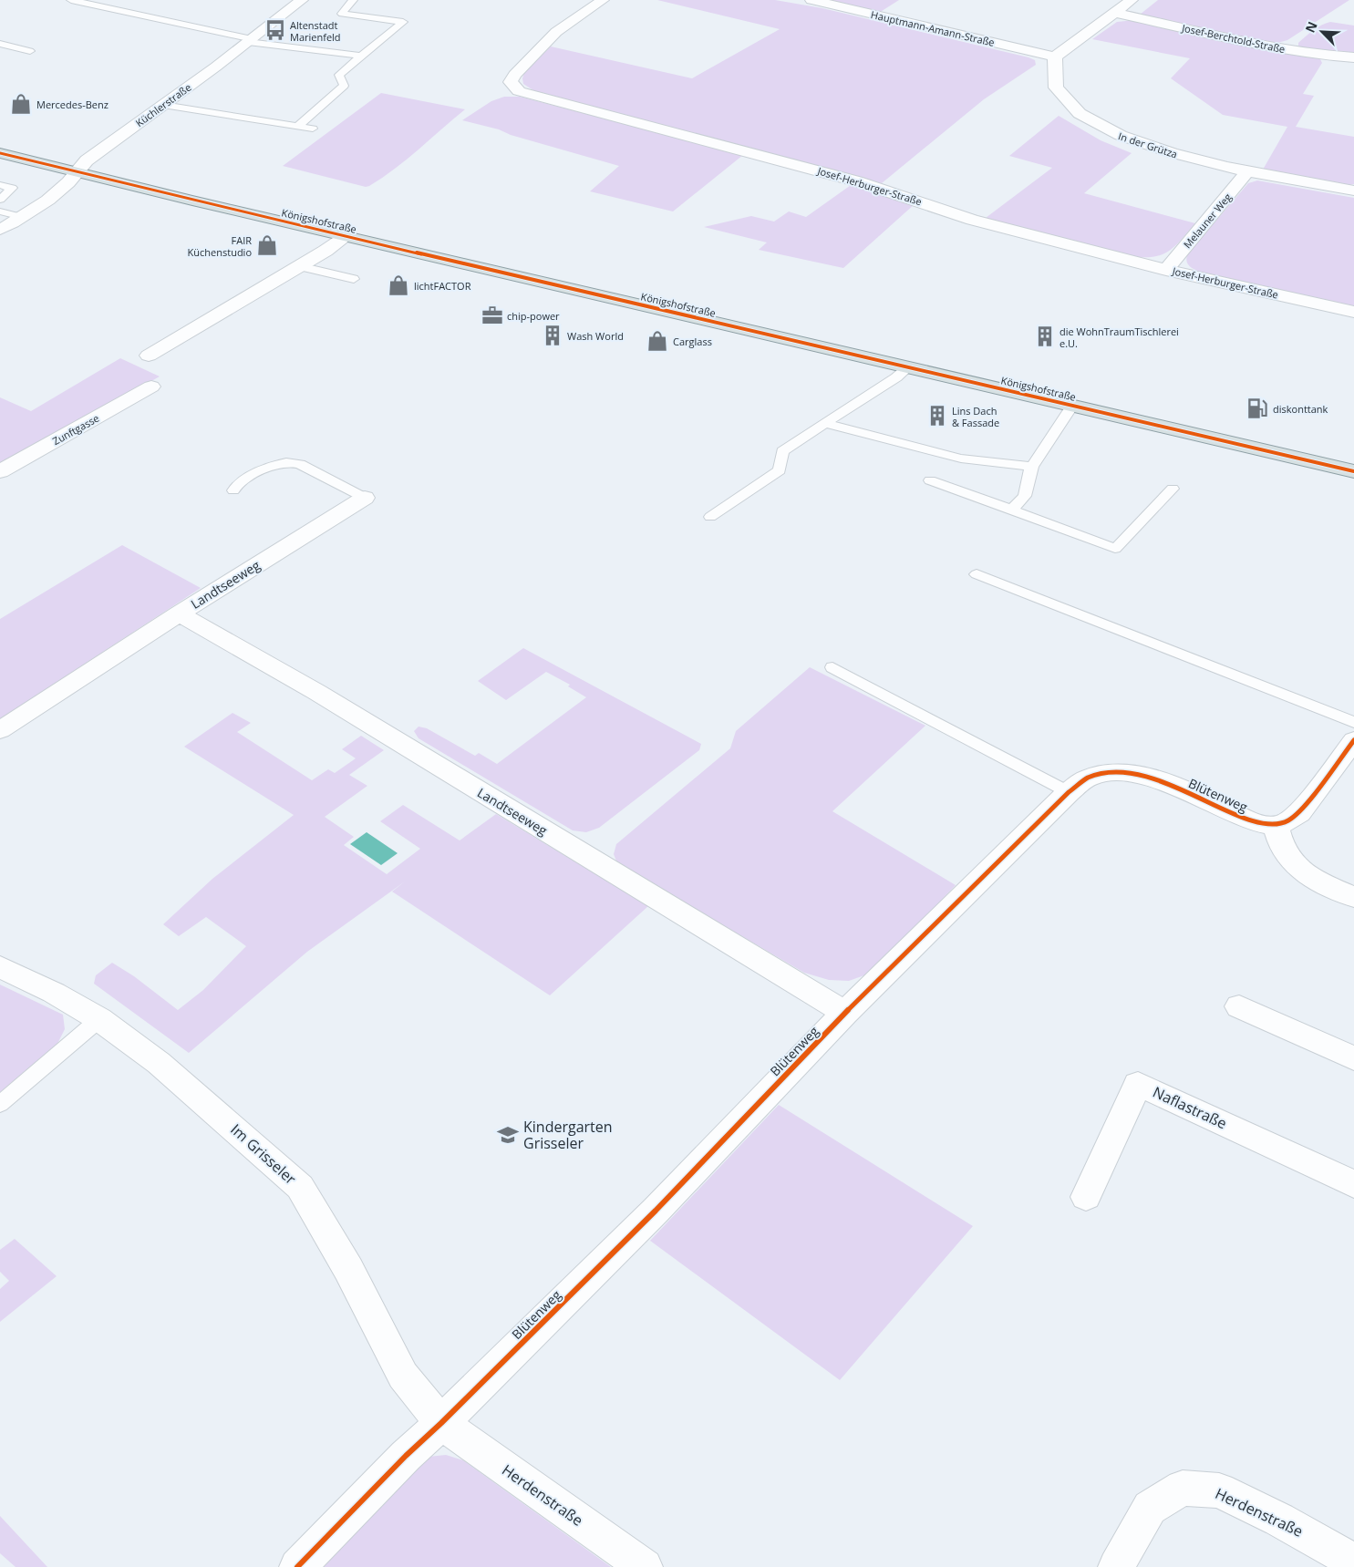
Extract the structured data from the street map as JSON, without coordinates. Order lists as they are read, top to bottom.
{
  "streets": {
    "main road": ["Königshofstraße"],
    "street": [
      "Hauptmann-Amann-Straße",
      "Josef-Berchtold-Straße",
      "Küchlerstraße",
      "In der Grütza",
      "Josef-Herburger-Straße",
      "Melauner Weg",
      "Zunftgasse",
      "Landtseeweg",
      "Blütenweg",
      "Naflastraße",
      "Im Grisseler",
      "Herdenstraße"
    ]
  },
  "crossings": [
    ["Hauptmann-Amann-Straße", "In der Grütza"],
    ["Küchlerstraße", "Königshofstraße"],
    ["In der Grütza", "Melauner Weg"],
    ["Josef-Herburger-Straße", "Melauner Weg"],
    ["Landtseeweg", "Blütenweg"],
    ["Blütenweg", "Im Grisseler"],
    ["Blütenweg", "Herdenstraße"],
    ["Im Grisseler", "Herdenstraße"]
  ],
  "places": {
    "bus stop": ["Altenstadt Marienfeld"],
    "shop": [
      "Mercedes-Benz",
      "FAIR Küchenstudio",
      "lichtFACTOR",
      "Carglass"
    ],
    "office": ["chip-power"],
    "building": ["Wash World", "die WohnTraumTischlerei e.U.", "Lins Dach & Fassade"],
    "fuel station": ["diskonttank"],
    "school or university": ["Kindergarten Grisseler"]
  },
  "north": "top left"
}
